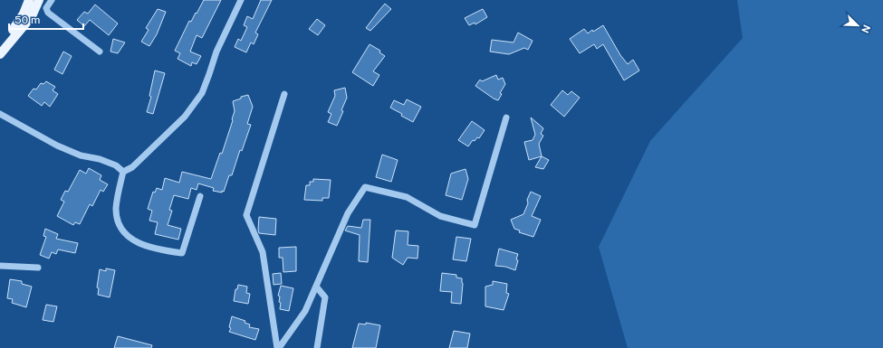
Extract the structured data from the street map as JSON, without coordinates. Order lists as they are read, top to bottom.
{
  "scale_bar": "50 m",
  "north": "bottom right"
}
